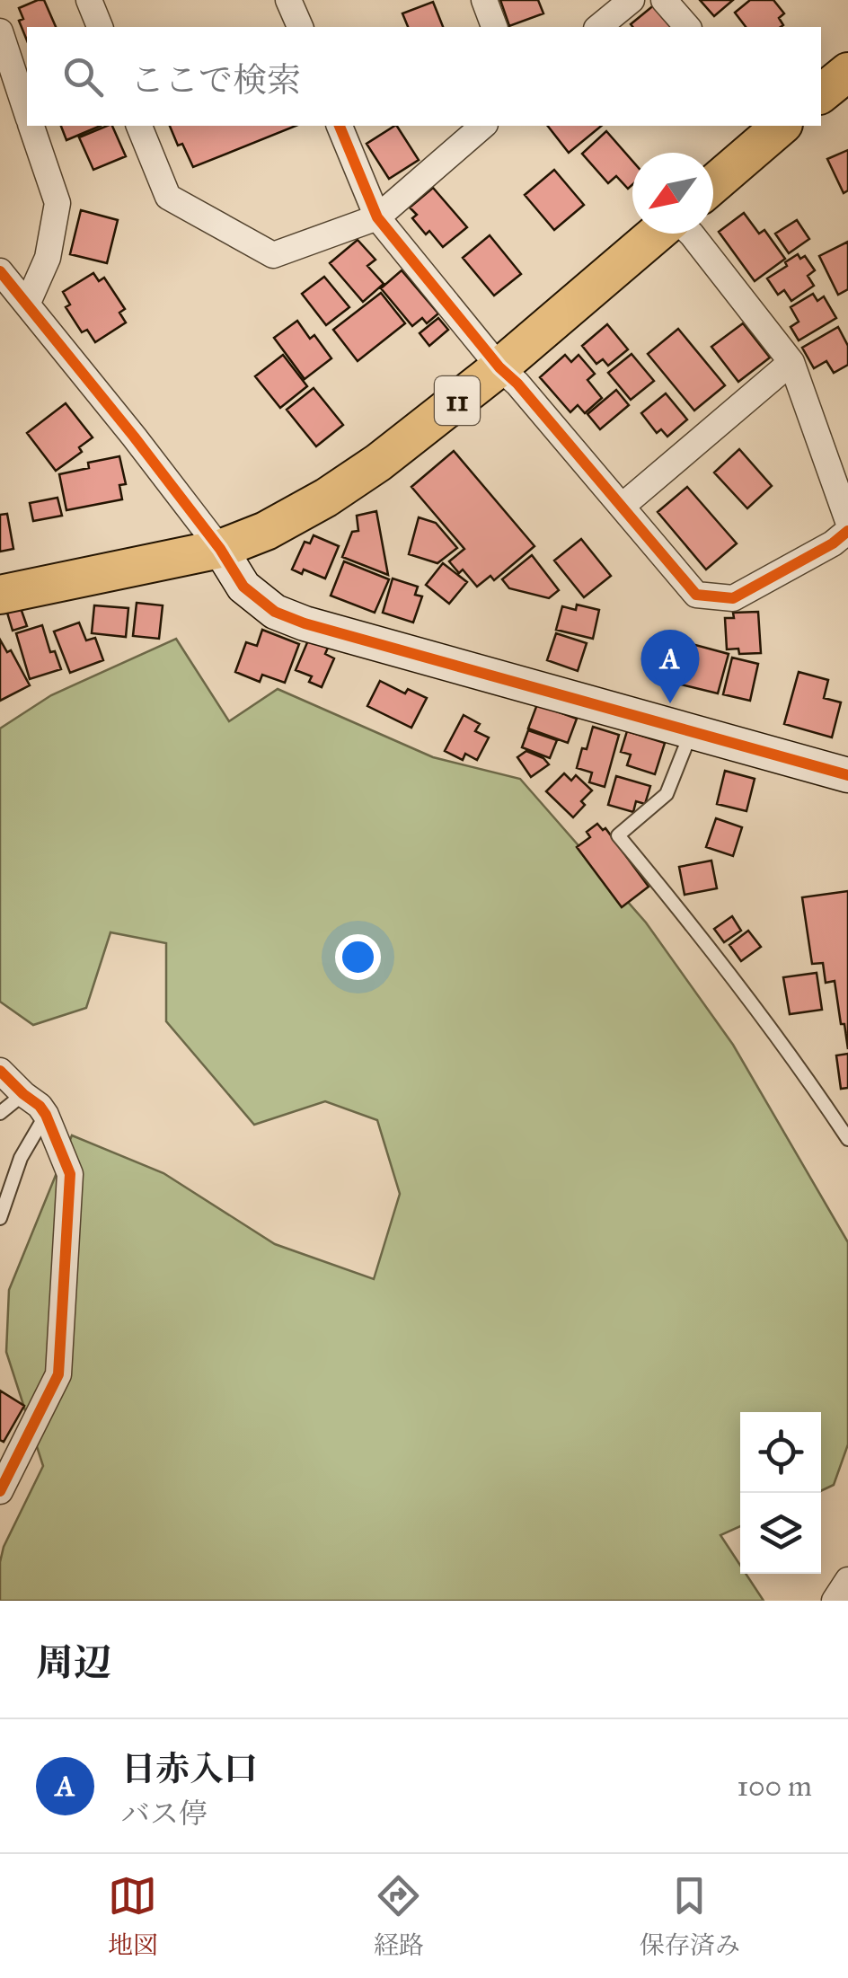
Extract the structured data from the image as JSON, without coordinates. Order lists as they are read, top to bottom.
{
  "streets": {
    "main road": ["11"]
  },
  "north": "bottom left",
  "page": {
    "search": "ここで検索",
    "pins": "A",
    "heading": "周辺",
    "list": [
      {
        "mark": "A",
        "name": "日赤入口",
        "note": "バス停",
        "value": "100 m"
      }
    ],
    "nav": ["地図", "経路", "保存済み"]
  }
}
